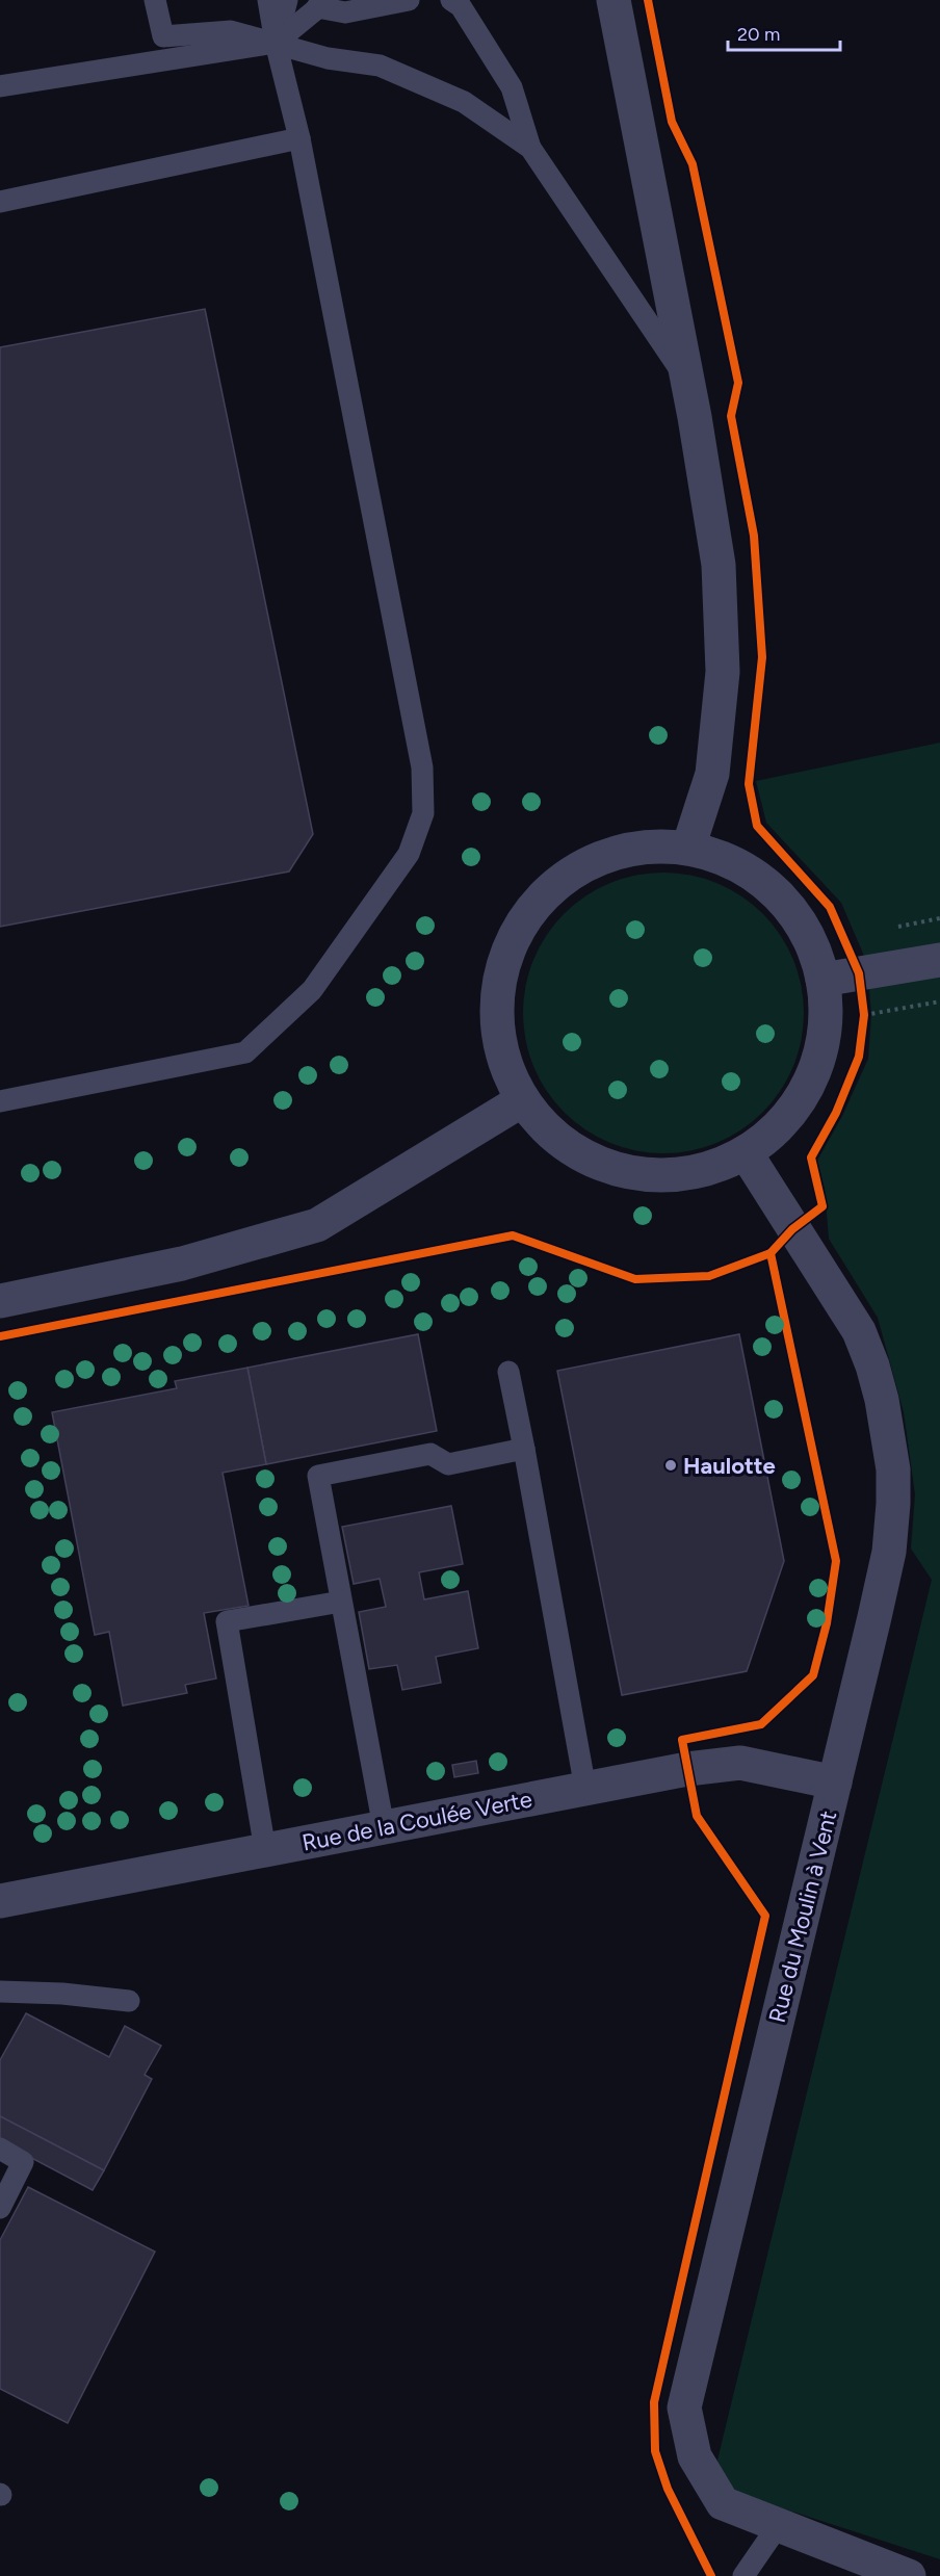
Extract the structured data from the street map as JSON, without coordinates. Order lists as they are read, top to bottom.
{
  "streets": {
    "street": ["Rue de la Coulée Verte", "Rue du Moulin à Vent"]
  },
  "crossings": [
    ["Rue de la Coulée Verte", "Rue du Moulin à Vent"]
  ],
  "places": ["Haulotte"],
  "scale_bar": "20 m"
}
